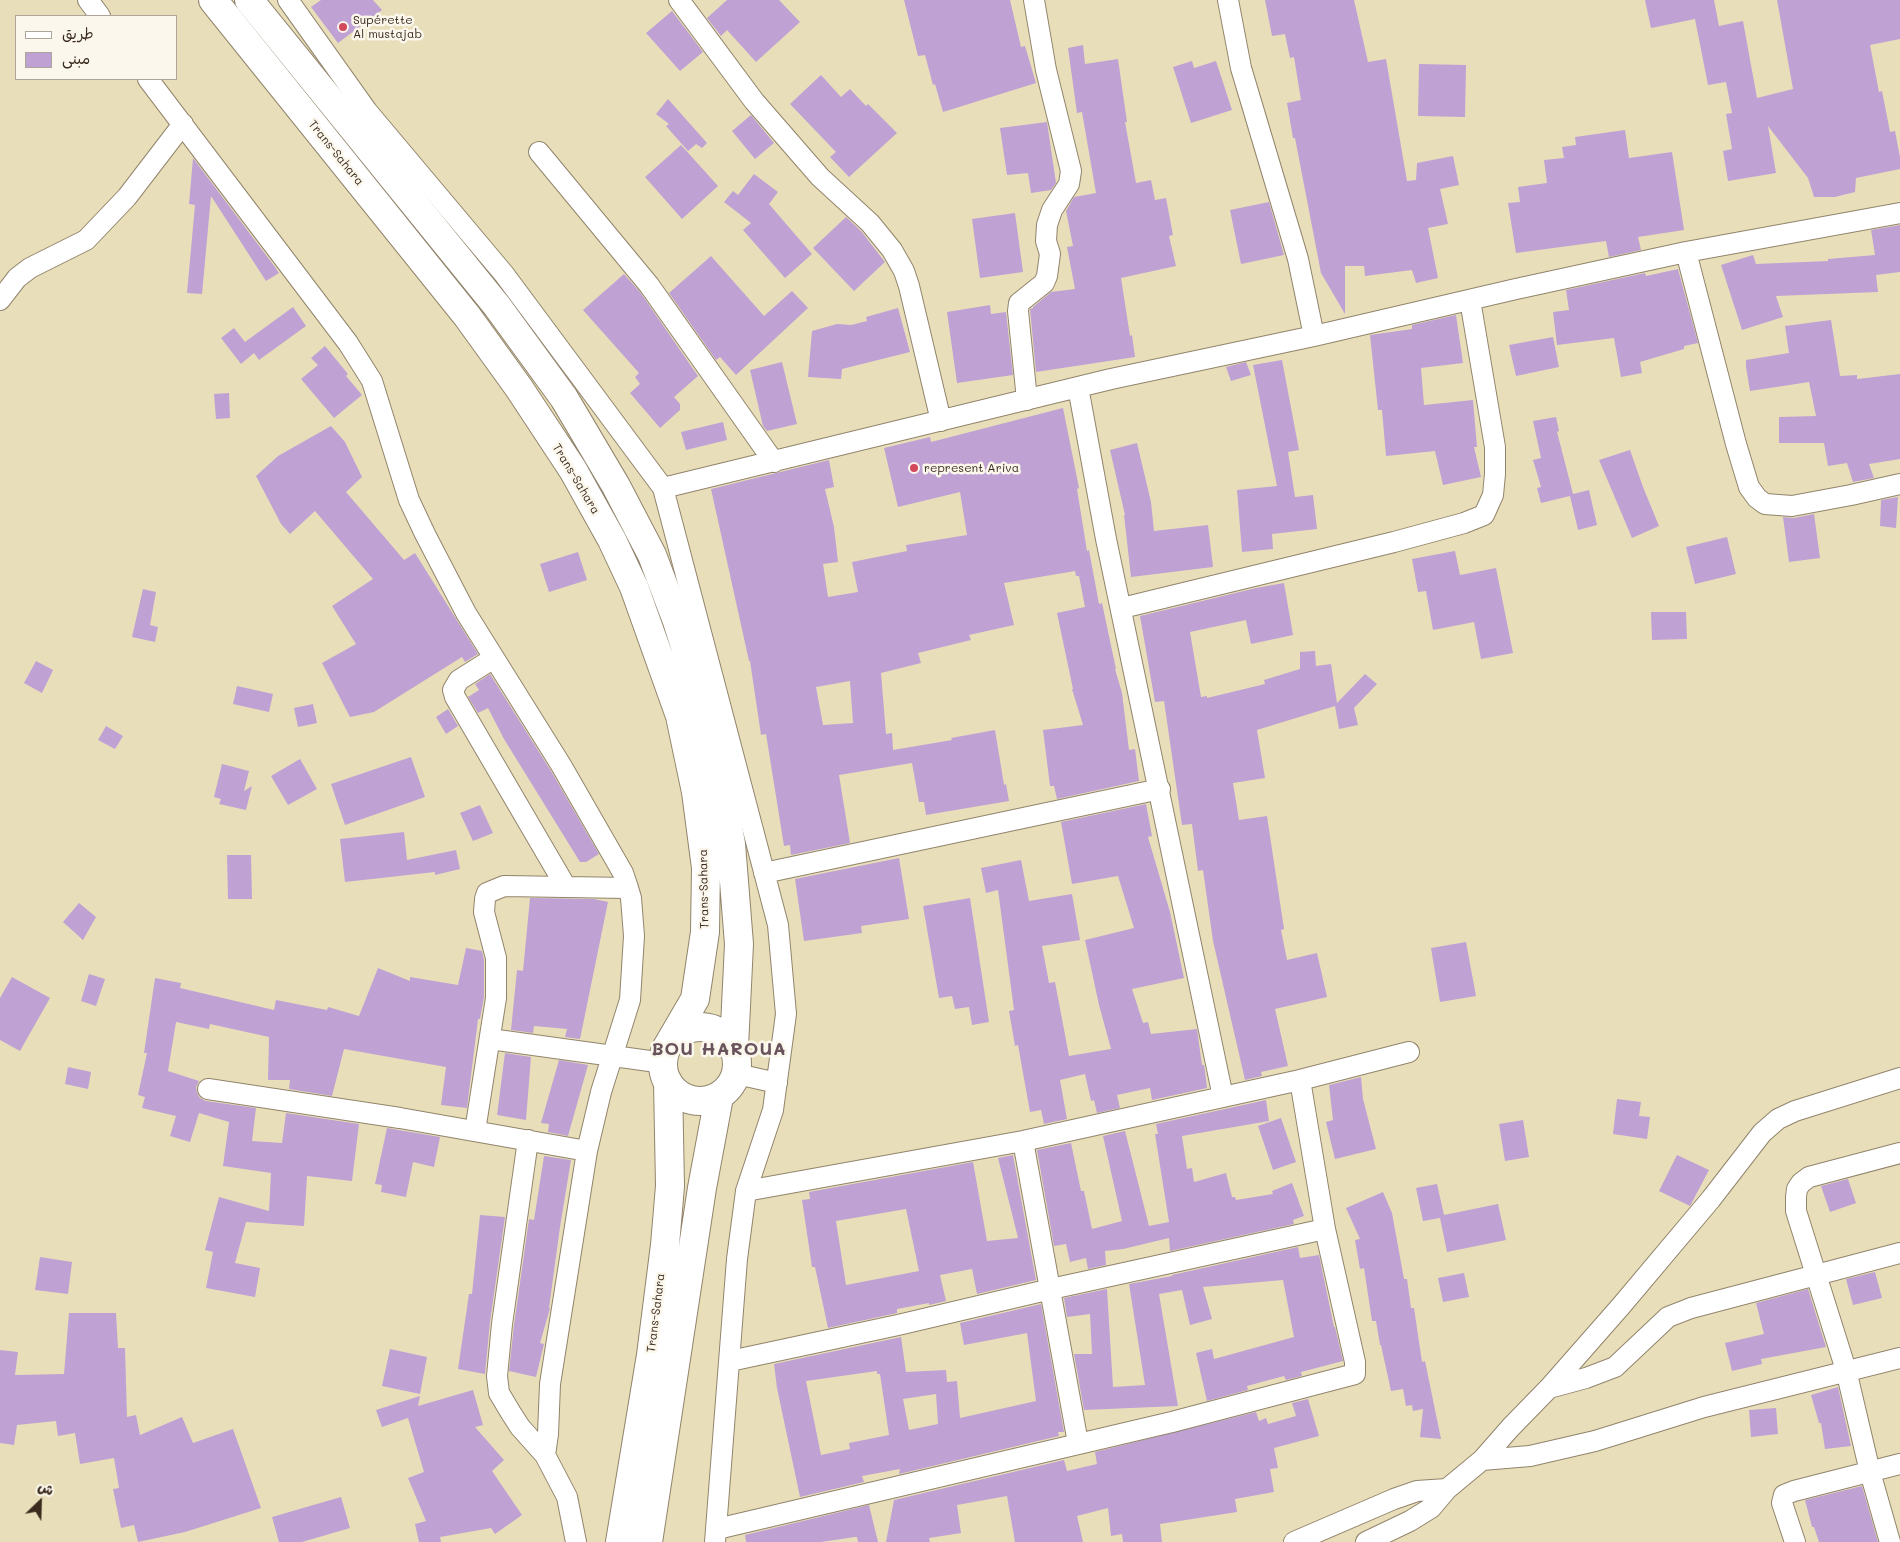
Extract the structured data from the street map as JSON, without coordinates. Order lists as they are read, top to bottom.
{
  "streets": {
    "highway": ["Trans-Sahara"]
  },
  "districts": ["BOU HAROUA"],
  "places": ["Supérette Al mustajab", "represent Ariva"],
  "legend": ["طريق", "مبنى"],
  "north": "top right"
}
